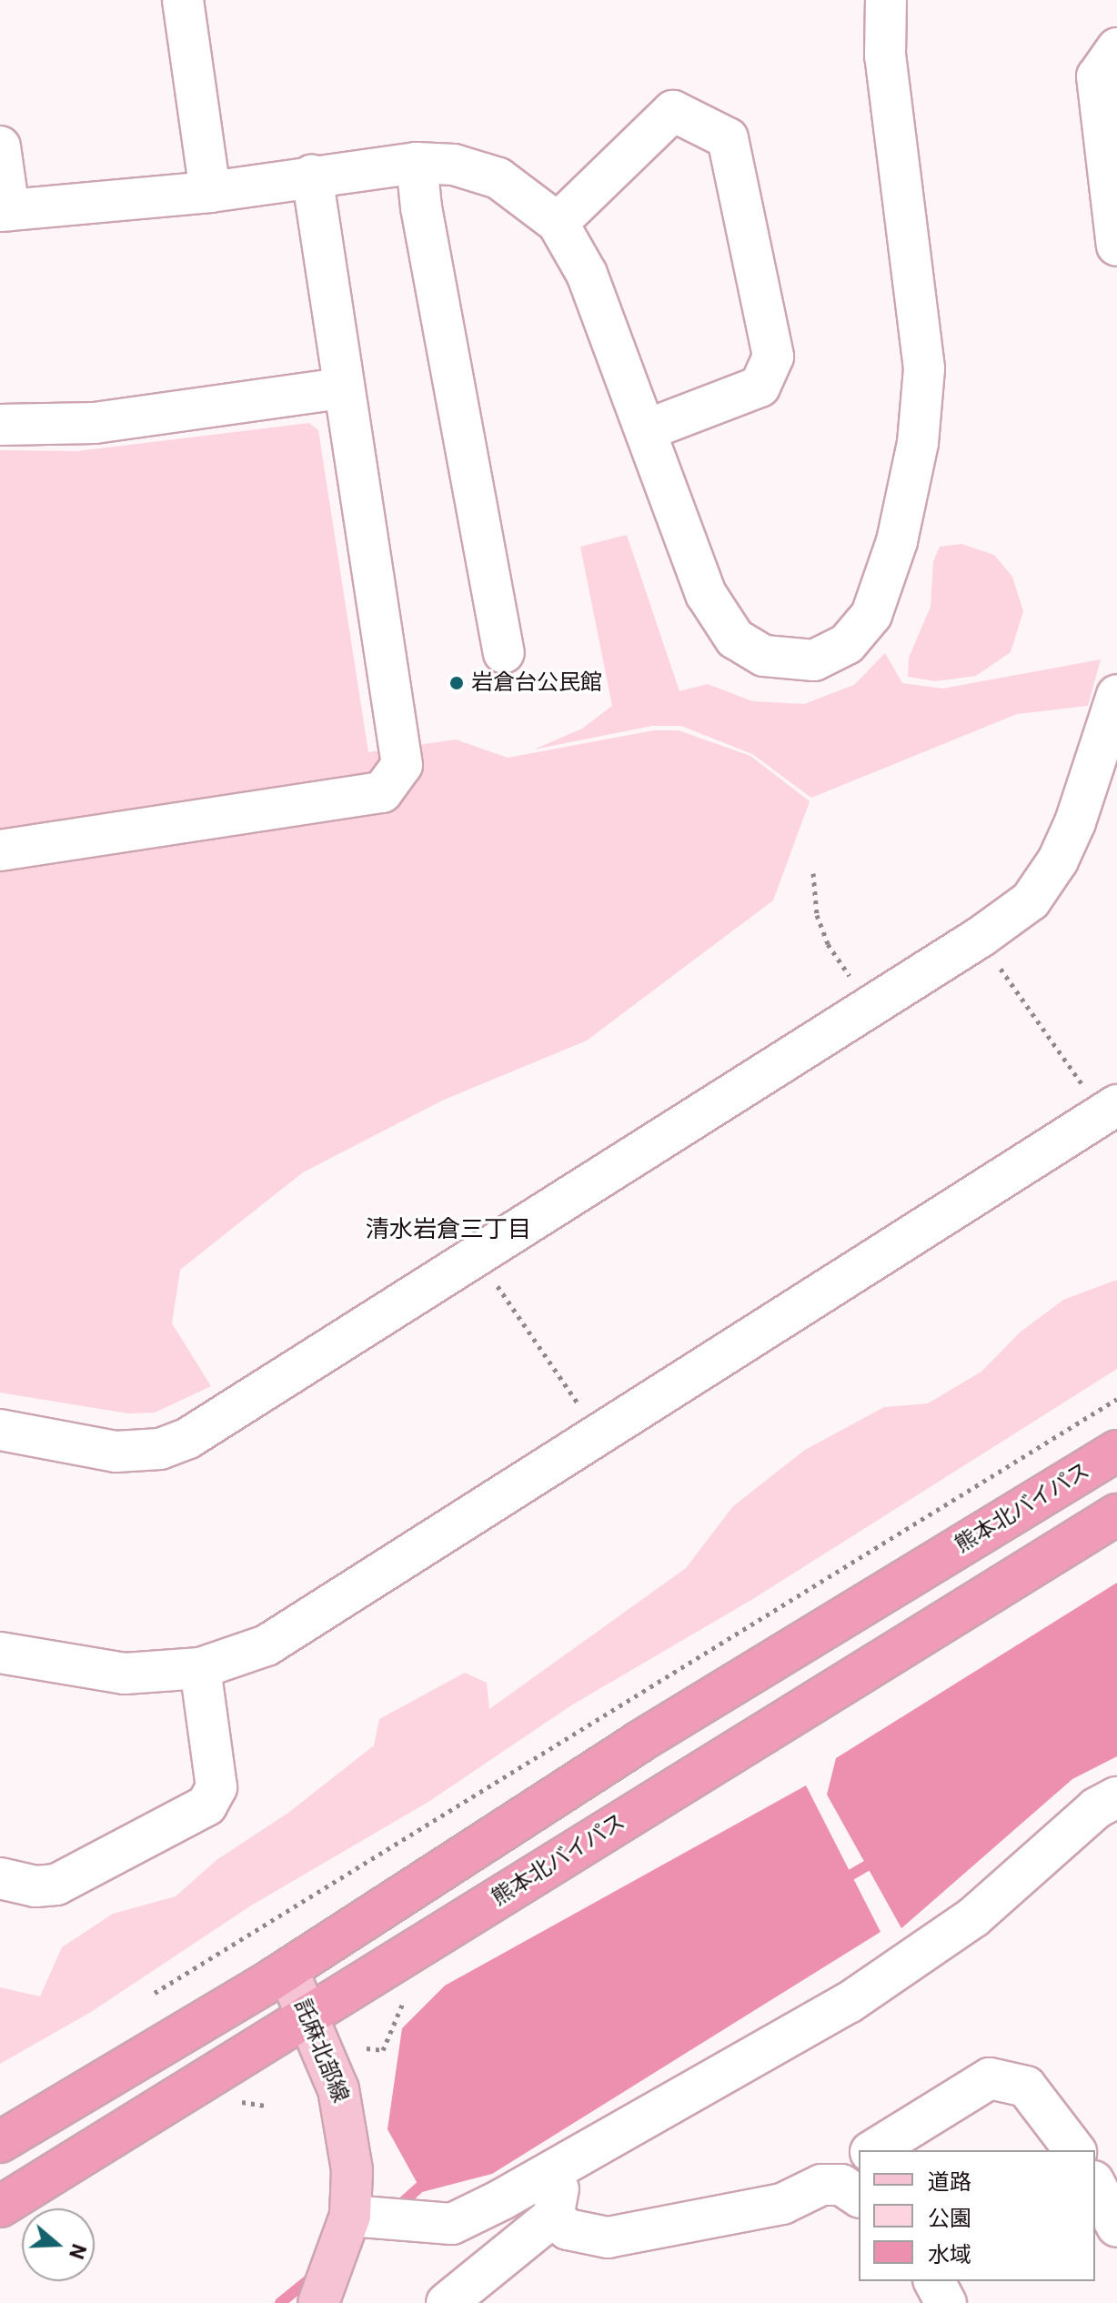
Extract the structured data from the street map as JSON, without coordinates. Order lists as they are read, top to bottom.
{
  "streets": {
    "highway": ["熊本北バイパス"],
    "main road": ["託麻北部線"]
  },
  "crossings": [
    ["熊本北バイパス", "託麻北部線"]
  ],
  "districts": ["清水岩倉三丁目"],
  "places": ["岩倉台公民館"],
  "legend": ["道路", "公園", "水域"],
  "north": "right"
}
